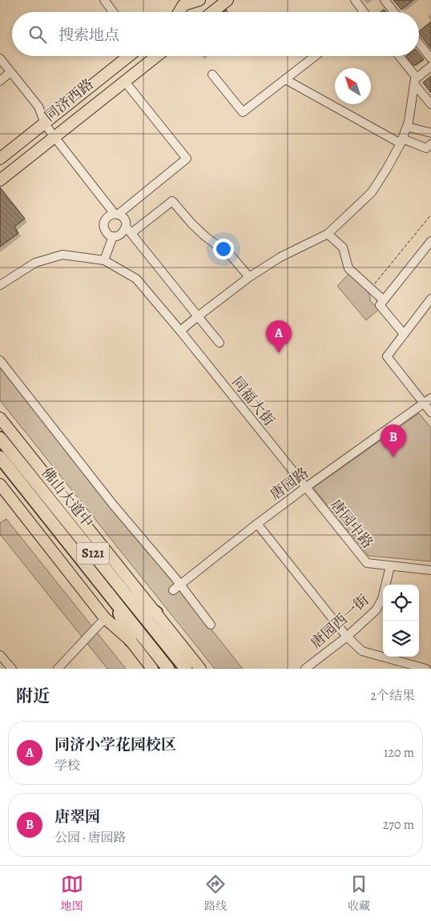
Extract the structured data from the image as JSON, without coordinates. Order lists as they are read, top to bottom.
{
  "streets": {
    "highway": ["佛山大道中", "S121"],
    "main road": ["同济西路"],
    "street": [
      "同福大街",
      "唐园路",
      "唐园中路",
      "唐园西一街"
    ]
  },
  "crossings": [
    ["同福大街", "唐园路"],
    ["同福大街", "唐园中路"],
    ["唐园路", "唐园中路"],
    ["唐园中路", "唐园西一街"]
  ],
  "north": "top left",
  "page": {
    "search": "搜索地点",
    "pins": ["A", "B"],
    "heading": ["附近", "2个结果"],
    "list": [
      {
        "mark": "A",
        "name": "同济小学花园校区",
        "note": "学校",
        "value": "120 m"
      },
      {
        "mark": "B",
        "name": "唐翠园",
        "note": "公园 · 唐园路",
        "value": "270 m"
      }
    ],
    "nav": ["地图", "路线", "收藏"]
  }
}
